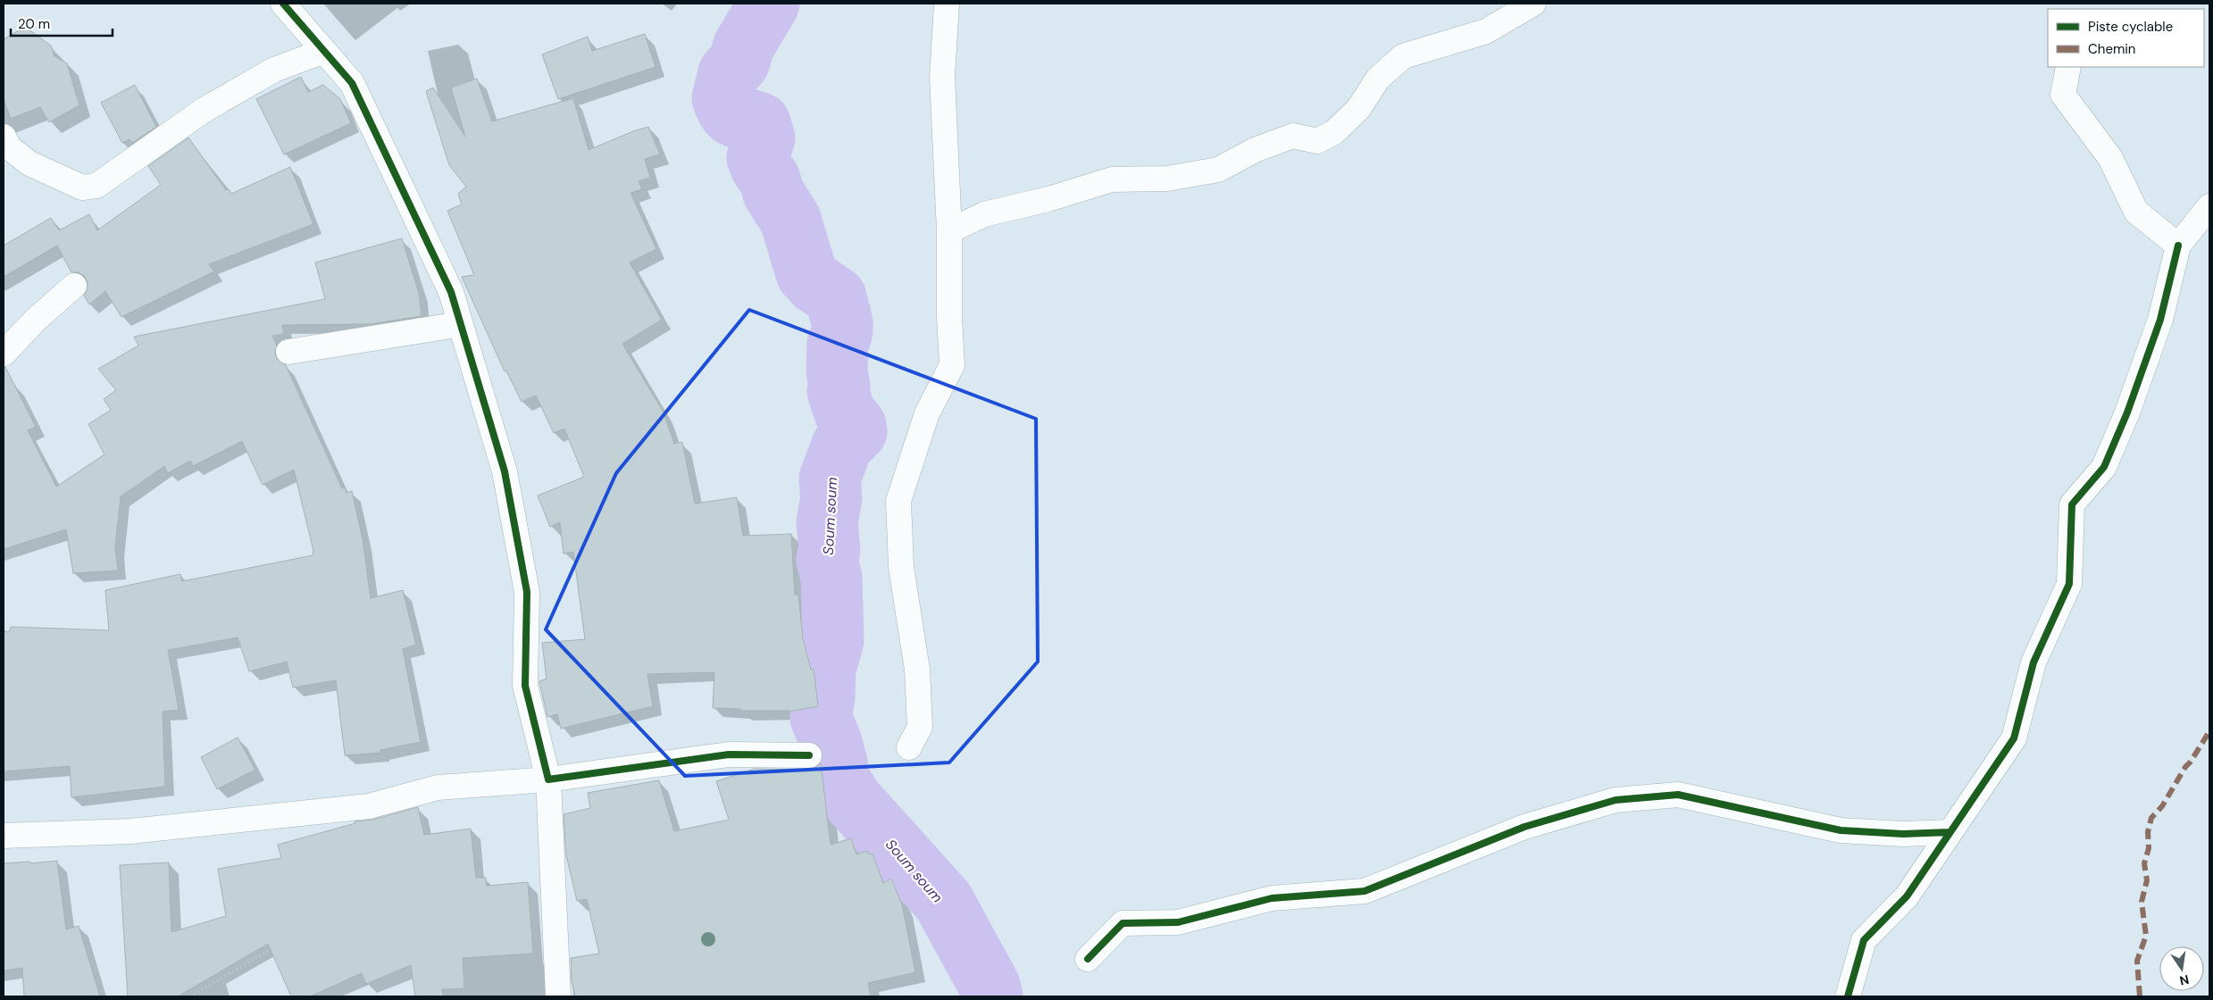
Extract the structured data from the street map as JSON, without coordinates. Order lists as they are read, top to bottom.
{
  "water": ["Soum soum"],
  "legend": ["Piste cyclable", "Chemin"],
  "scale_bar": "20 m",
  "north": "bottom"
}
